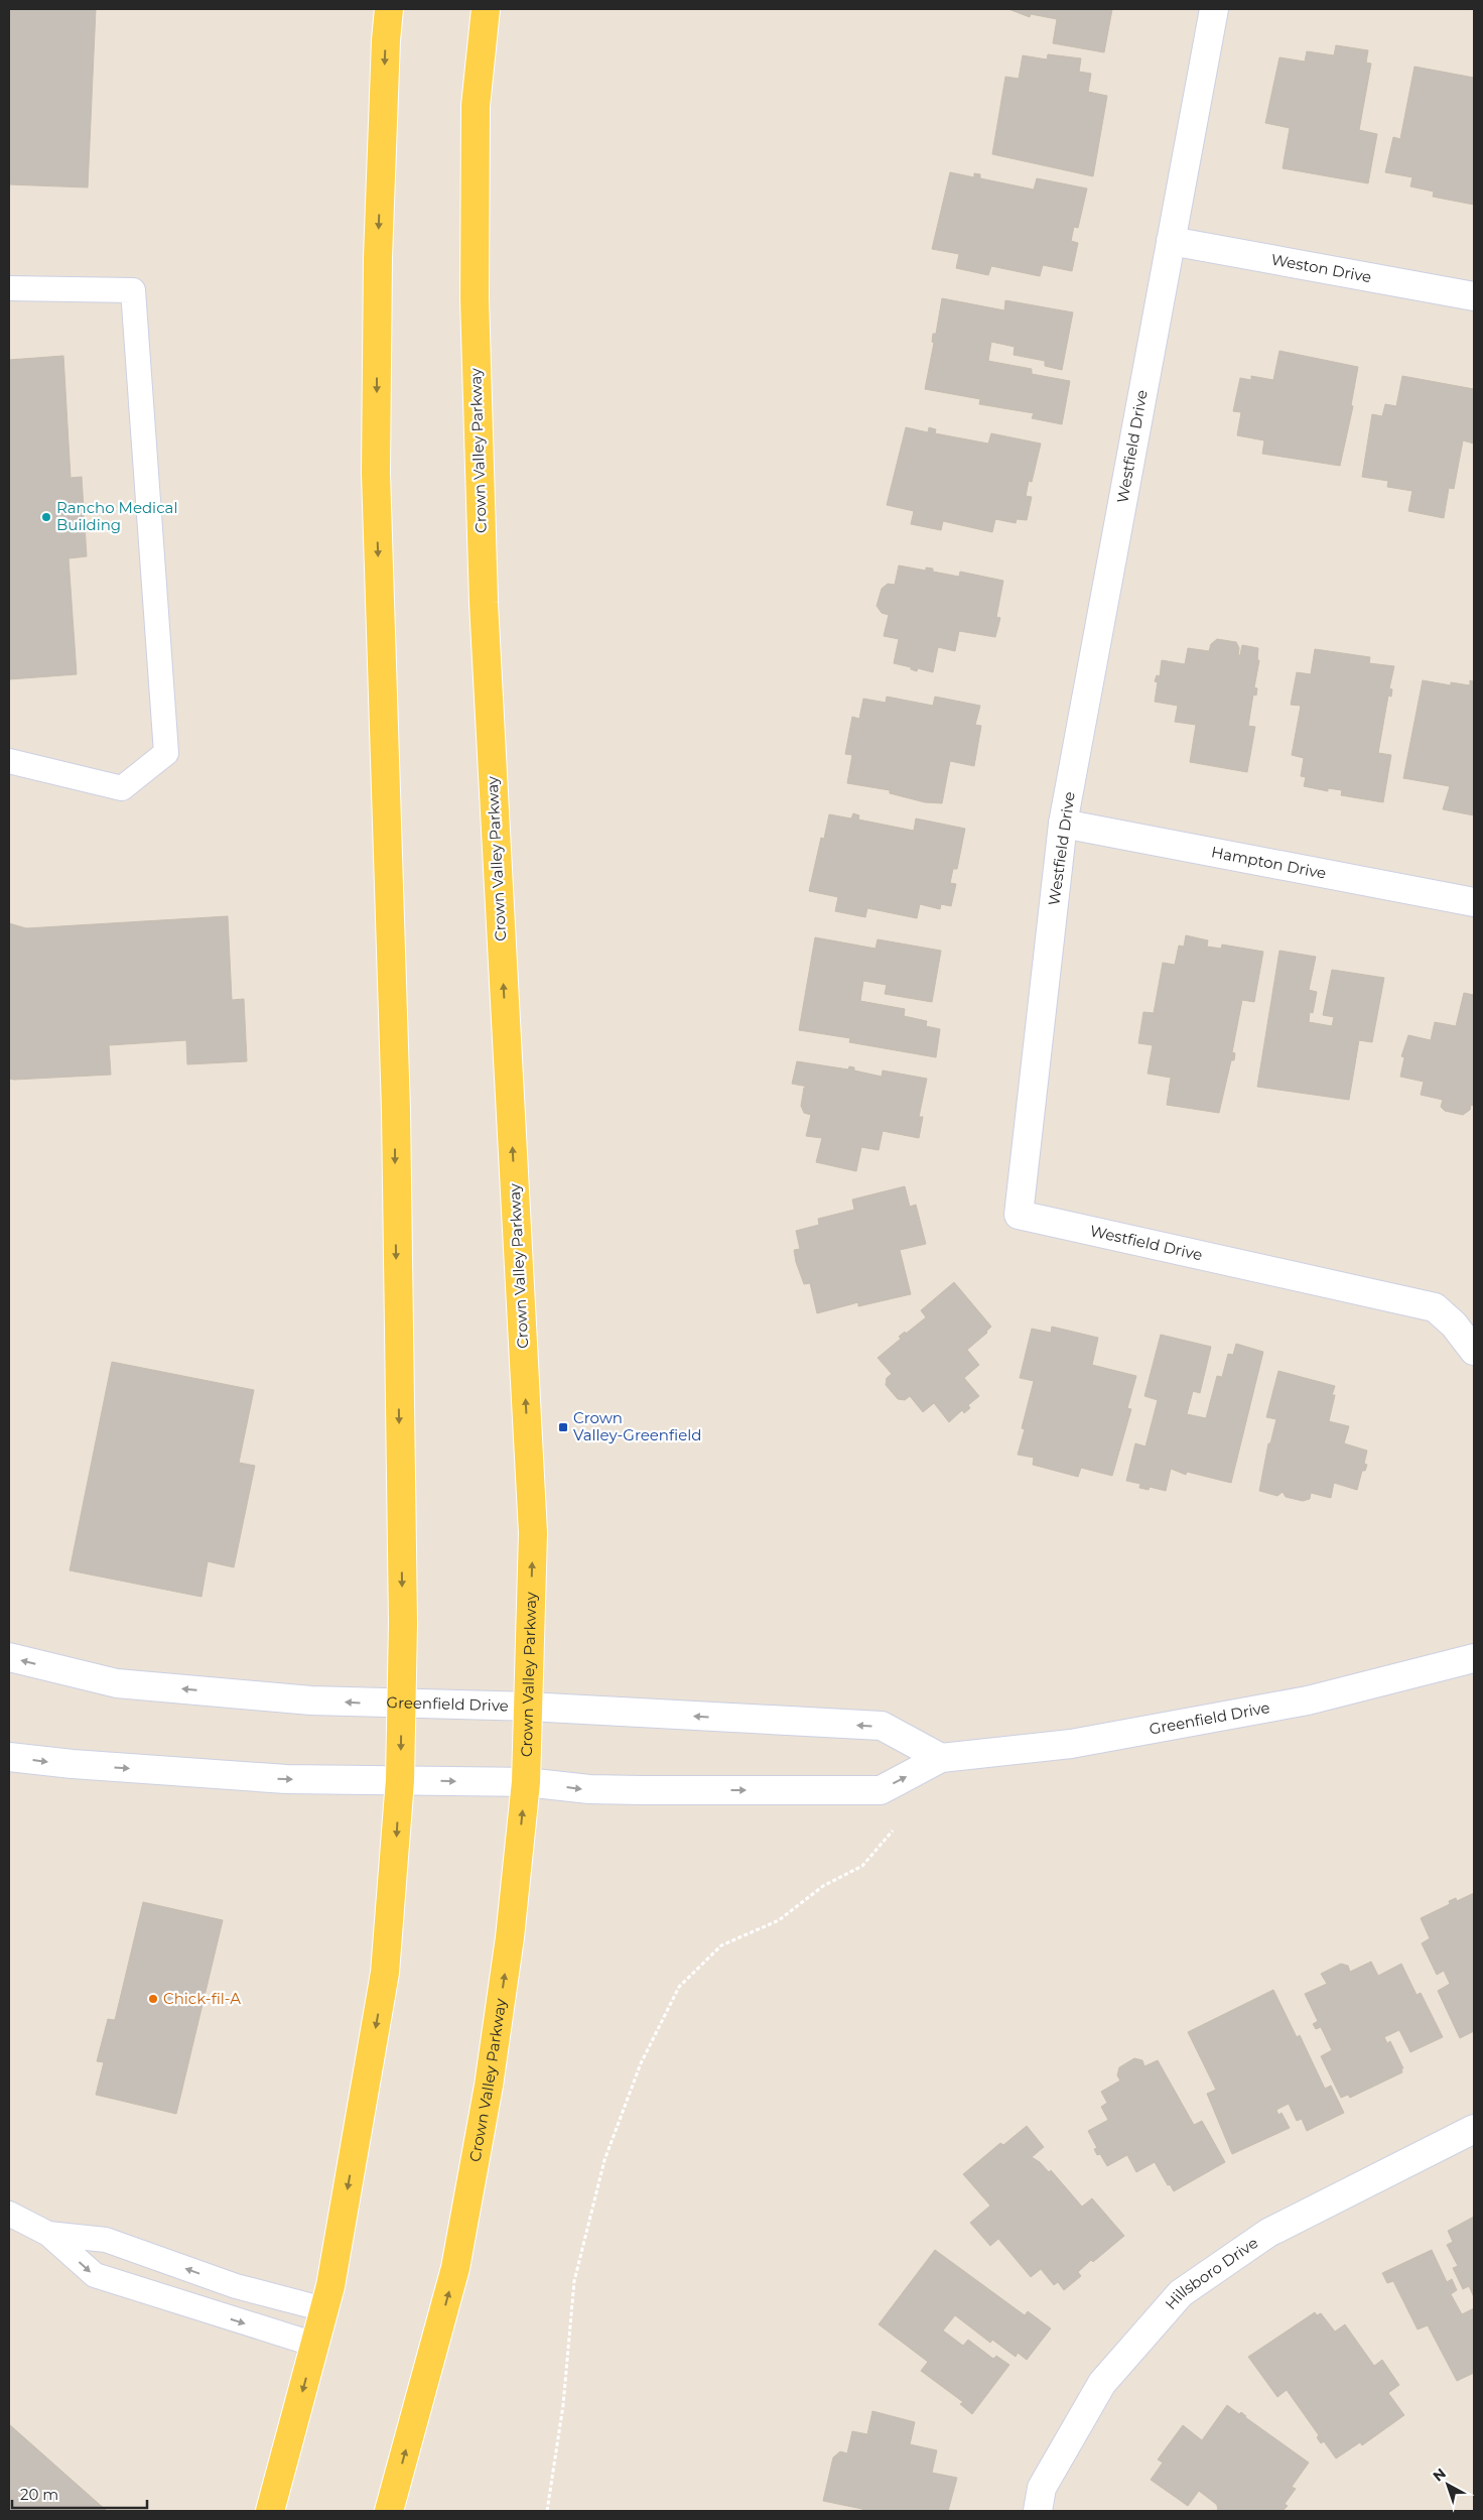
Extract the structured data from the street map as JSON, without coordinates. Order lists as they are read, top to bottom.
{
  "streets": {
    "main road": ["Crown Valley Parkway"],
    "street": [
      "Weston Drive",
      "Westfield Drive",
      "Hampton Drive",
      "Greenfield Drive",
      "Hillsboro Drive"
    ]
  },
  "crossings": [
    ["Weston Drive", "Westfield Drive"],
    ["Westfield Drive", "Hampton Drive"],
    ["Crown Valley Parkway", "Greenfield Drive"]
  ],
  "places": {
    "other": ["Rancho Medical Building", "Chick-fil-A"],
    "transit": ["Crown Valley-Greenfield"]
  },
  "scale_bar": "20 m",
  "north": "top left"
}
